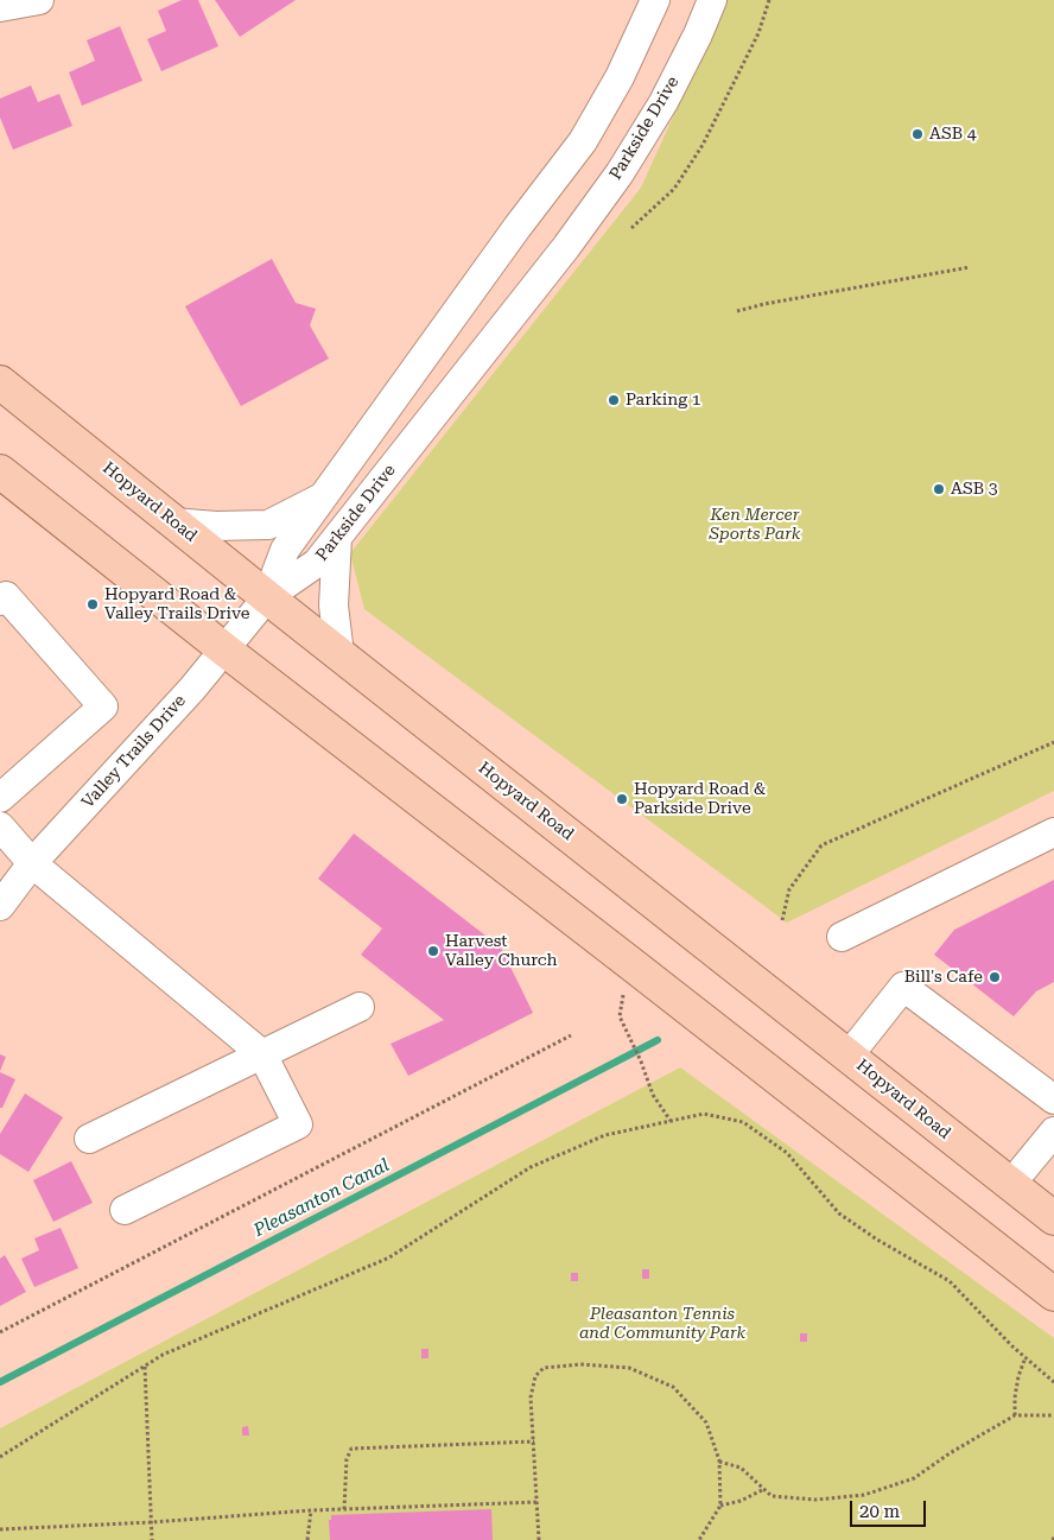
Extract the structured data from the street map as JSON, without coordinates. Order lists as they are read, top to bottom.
{
  "streets": {
    "main road": ["Hopyard Road"],
    "street": ["Parkside Drive", "Valley Trails Drive"]
  },
  "crossings": [
    ["Parkside Drive", "Hopyard Road"],
    ["Parkside Drive", "Valley Trails Drive"],
    ["Hopyard Road", "Valley Trails Drive"]
  ],
  "water": ["Pleasanton Canal"],
  "parks": ["Ken Mercer Sports Park", "Pleasanton Tennis and Community Park"],
  "places": [
    "ASB 4",
    "Parking 1",
    "ASB 3",
    "Hopyard Road & Valley Trails Drive",
    "Hopyard Road & Parkside Drive",
    "Harvest Valley Church",
    "Bill's Cafe"
  ],
  "scale_bar": "20 m"
}
